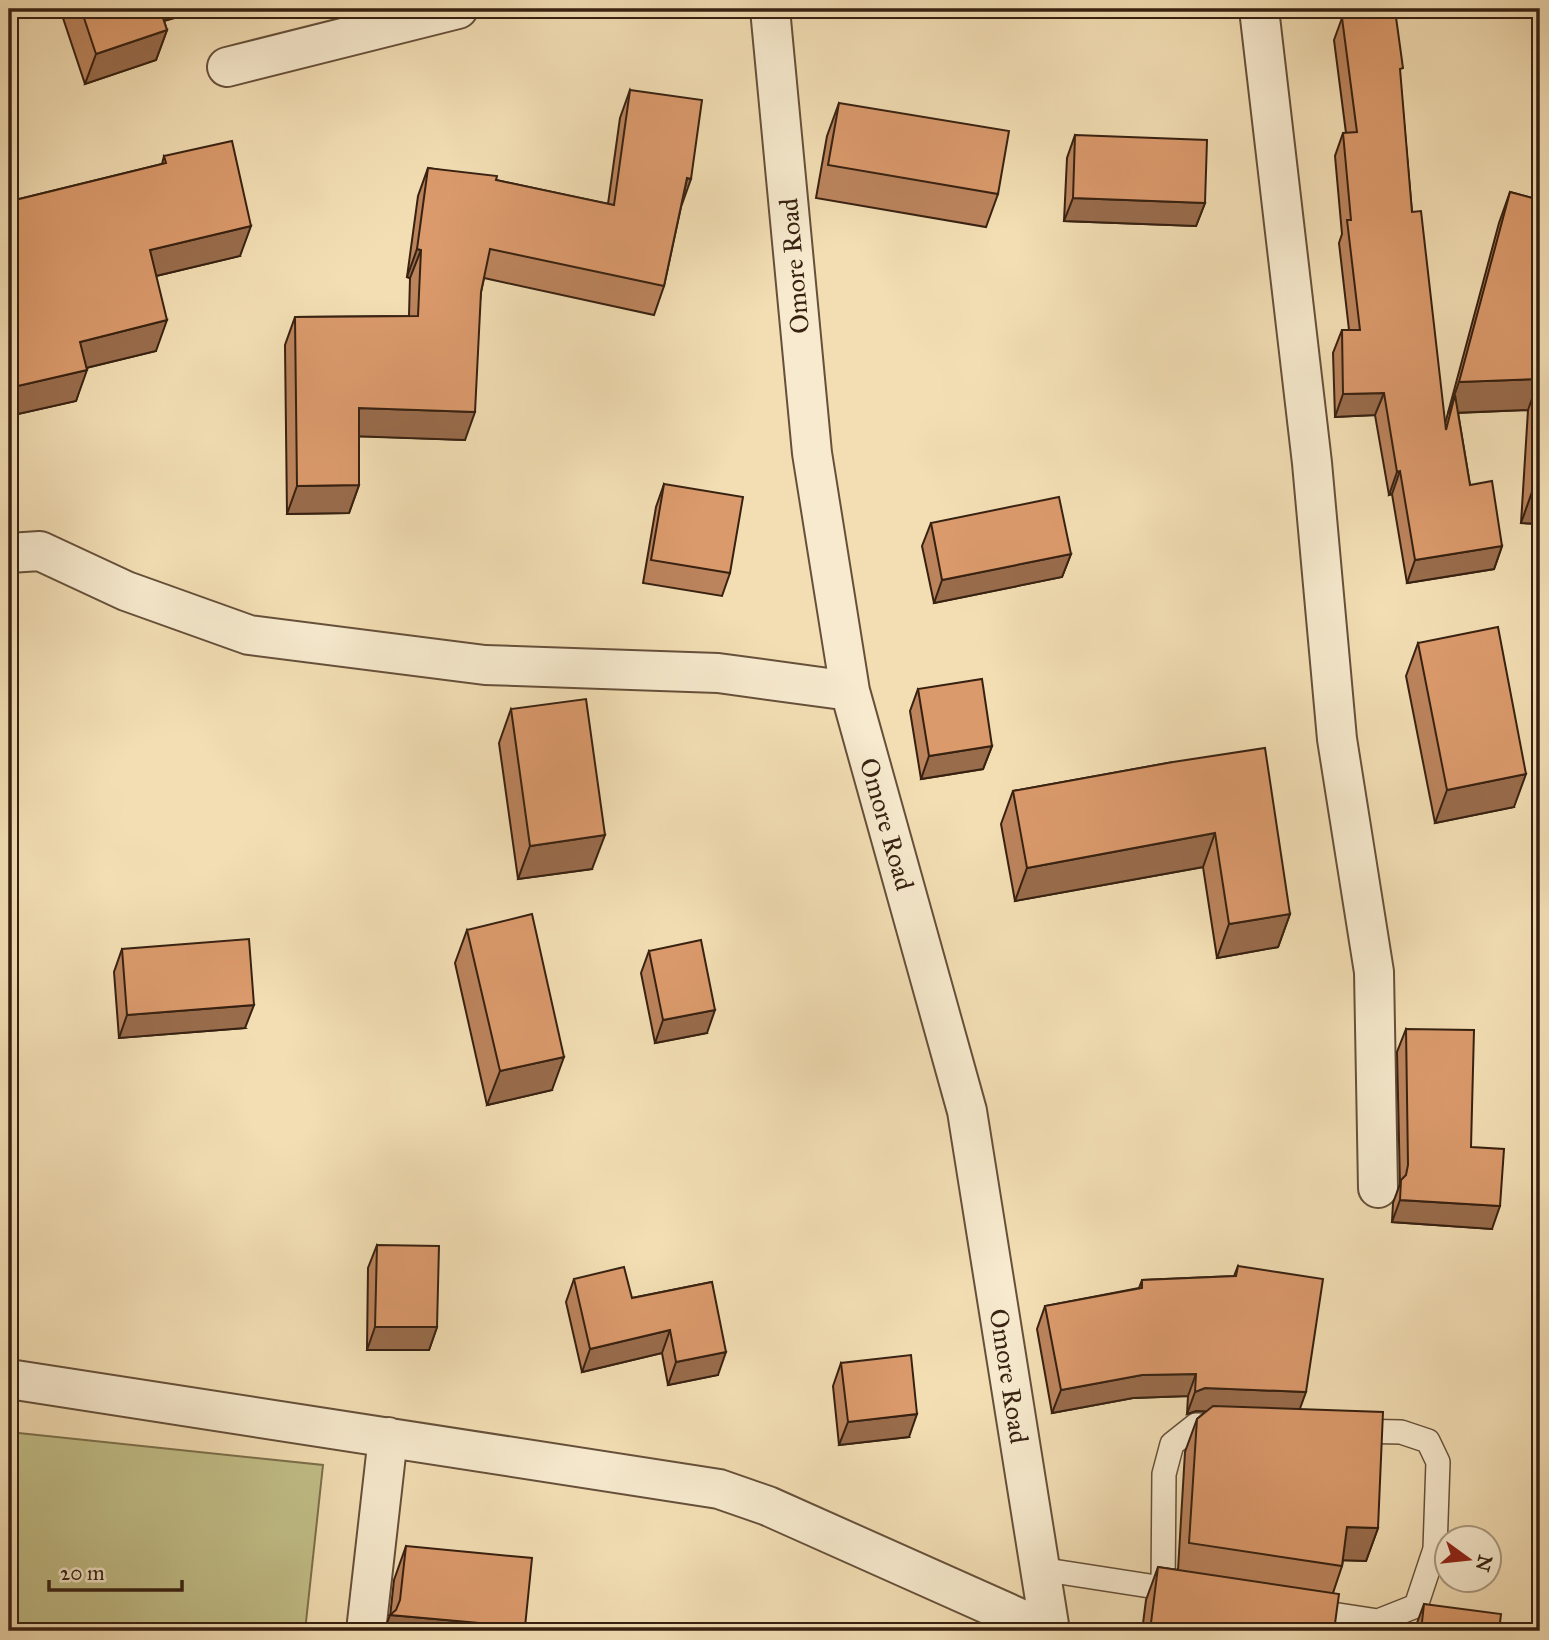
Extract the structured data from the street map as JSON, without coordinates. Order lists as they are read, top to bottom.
{
  "streets": {
    "street": ["Omore Road"]
  },
  "scale_bar": "20 m",
  "north": "right"
}
